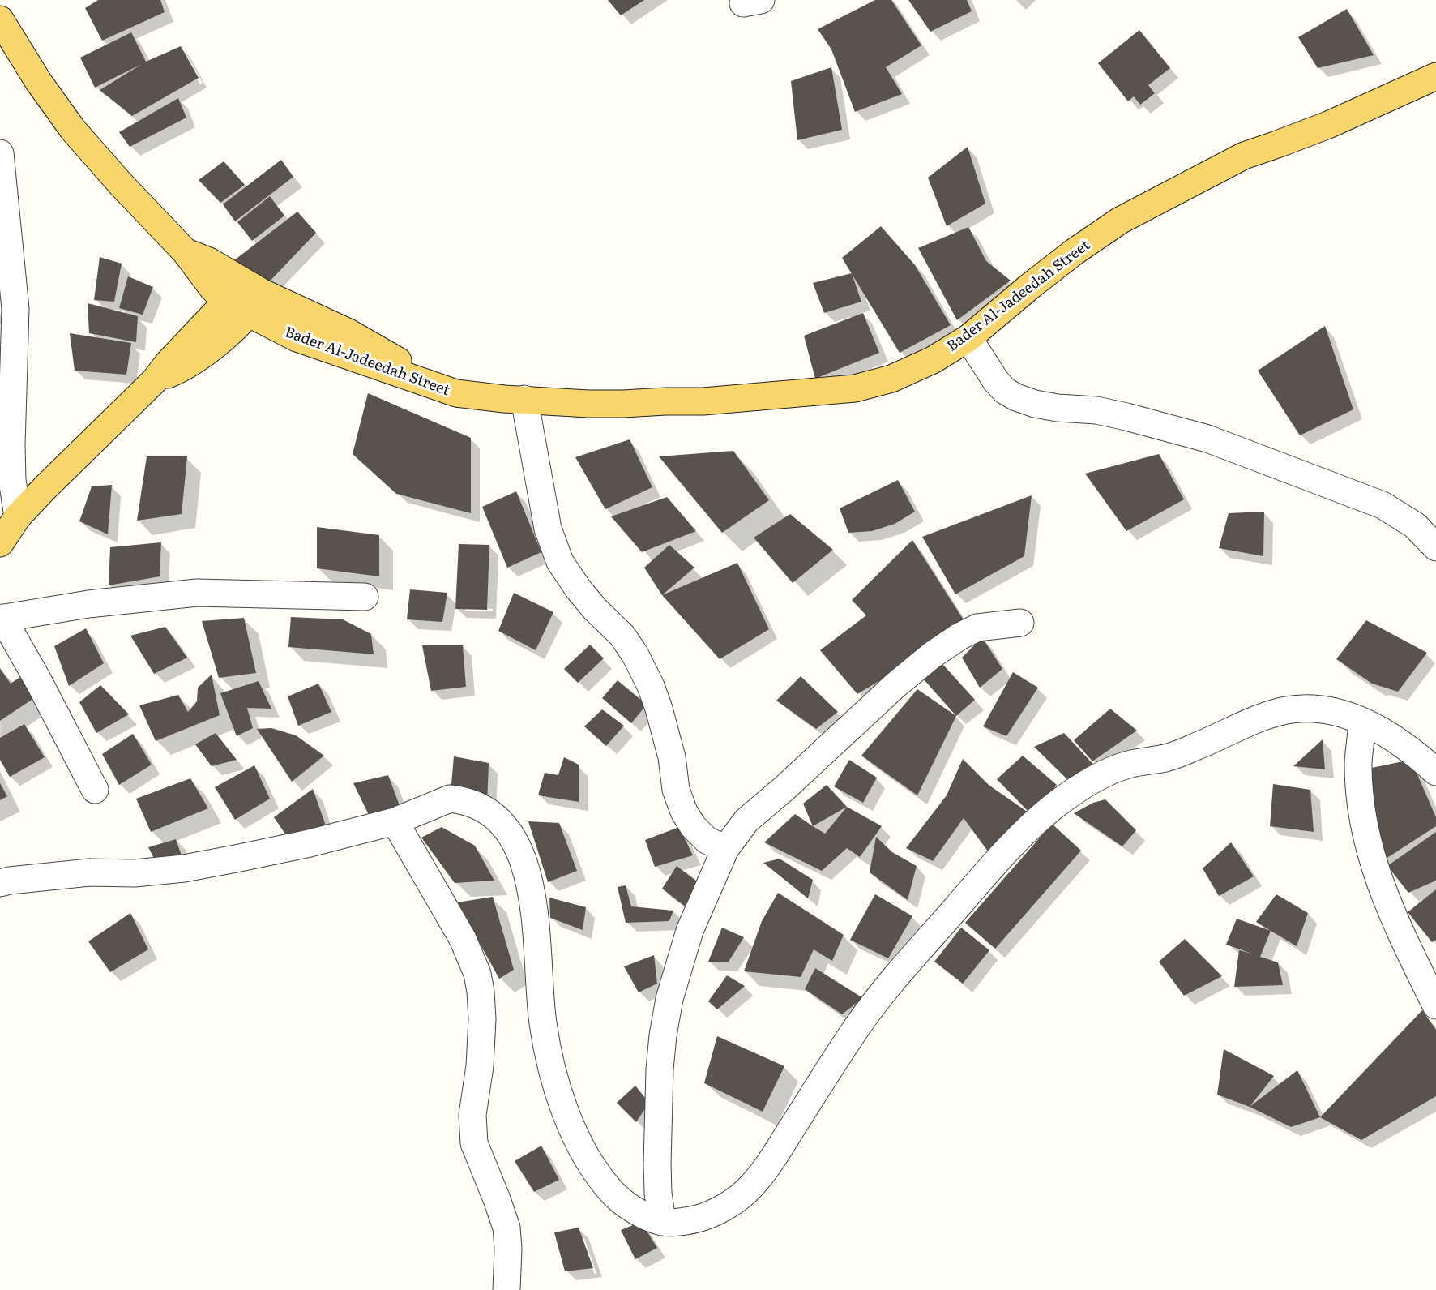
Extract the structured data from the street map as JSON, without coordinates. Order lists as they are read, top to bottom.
{
  "streets": {
    "main road": ["Bader Al-Jadeedah Street"]
  }
}
